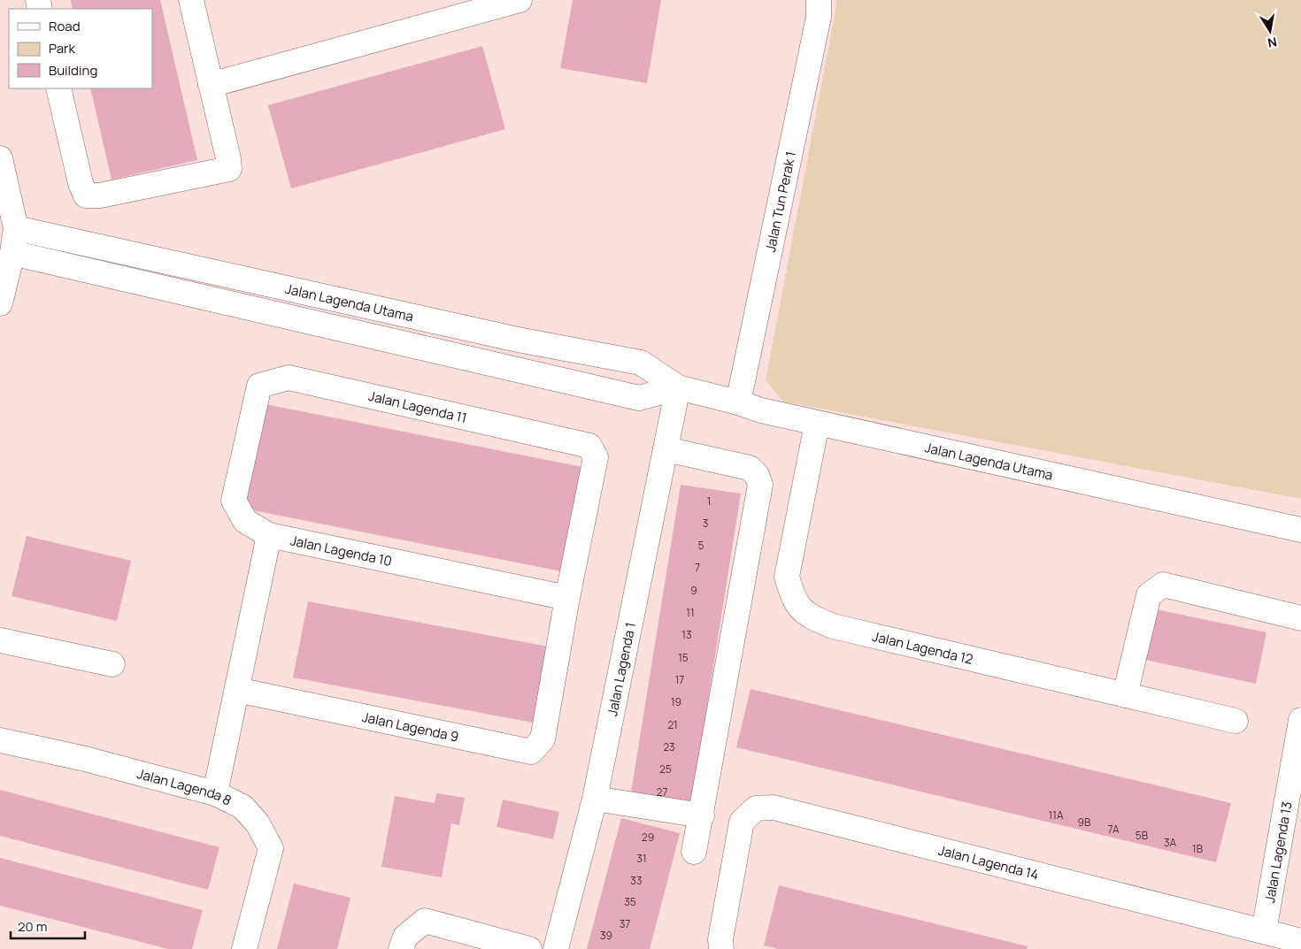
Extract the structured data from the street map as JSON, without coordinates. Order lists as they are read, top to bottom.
{
  "streets": {
    "street": [
      "Jalan Tun Perak 1",
      "Jalan Lagenda Utama",
      "Jalan Lagenda 11",
      "Jalan Lagenda 10",
      "Jalan Lagenda 12",
      "Jalan Lagenda 1",
      "Jalan Lagenda 9",
      "Jalan Lagenda 8",
      "Jalan Lagenda 13",
      "Jalan Lagenda 14"
    ]
  },
  "crossings": [
    ["Jalan Tun Perak 1", "Jalan Lagenda Utama"],
    ["Jalan Lagenda Utama", "Jalan Lagenda 12"],
    ["Jalan Lagenda Utama", "Jalan Lagenda 1"],
    ["Jalan Lagenda 11", "Jalan Lagenda 10"],
    ["Jalan Lagenda 11", "Jalan Lagenda 9"],
    ["Jalan Lagenda 10", "Jalan Lagenda 9"],
    ["Jalan Lagenda 13", "Jalan Lagenda 14"]
  ],
  "house_numbers": [
    "1",
    "3",
    "5",
    "7",
    "9",
    "11",
    "13",
    "15",
    "17",
    "19",
    "21",
    "23",
    "25",
    "27",
    "11A",
    "9B",
    "7A",
    "5B",
    "29",
    "3A",
    "1B",
    "31",
    "33",
    "35",
    "37",
    "39"
  ],
  "legend": ["Road", "Park", "Building"],
  "scale_bar": "20 m",
  "north": "bottom"
}
